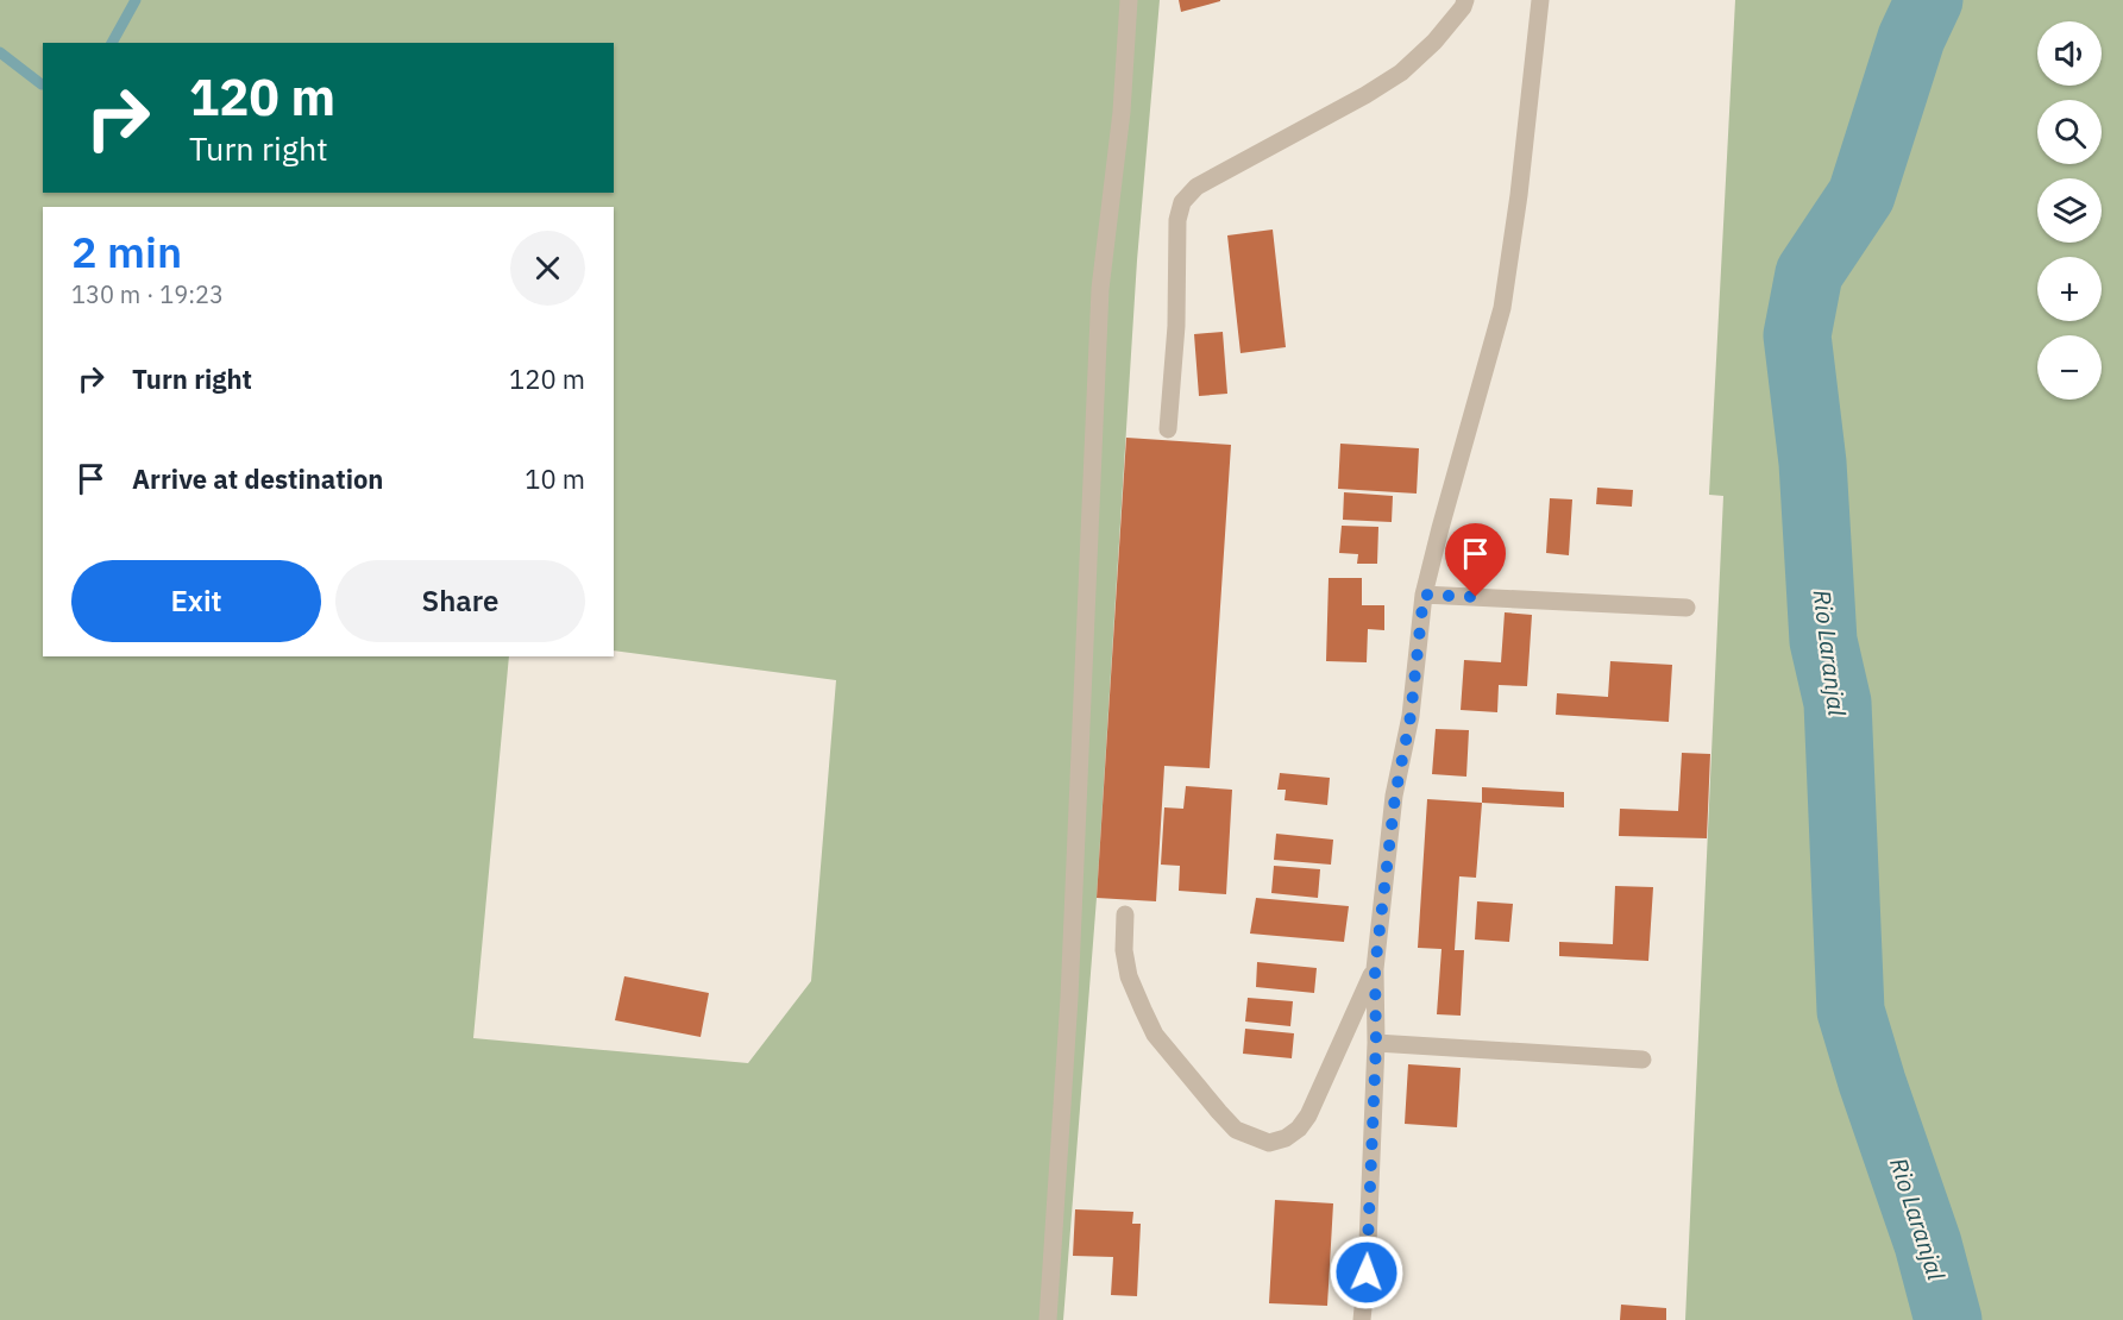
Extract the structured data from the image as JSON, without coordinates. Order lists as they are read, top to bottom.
{
  "water": ["Rio Laranjal"],
  "page": {
    "map_buttons": ["+", "−"],
    "turn": ["120 m", "Turn right"],
    "heading": ["2 min", "130 m · 19:23"],
    "list": [
      {
        "name": "Turn right",
        "value": "120 m"
      },
      {
        "name": "Arrive at destination",
        "value": "10 m"
      }
    ],
    "buttons": ["Exit", "Share"]
  }
}
